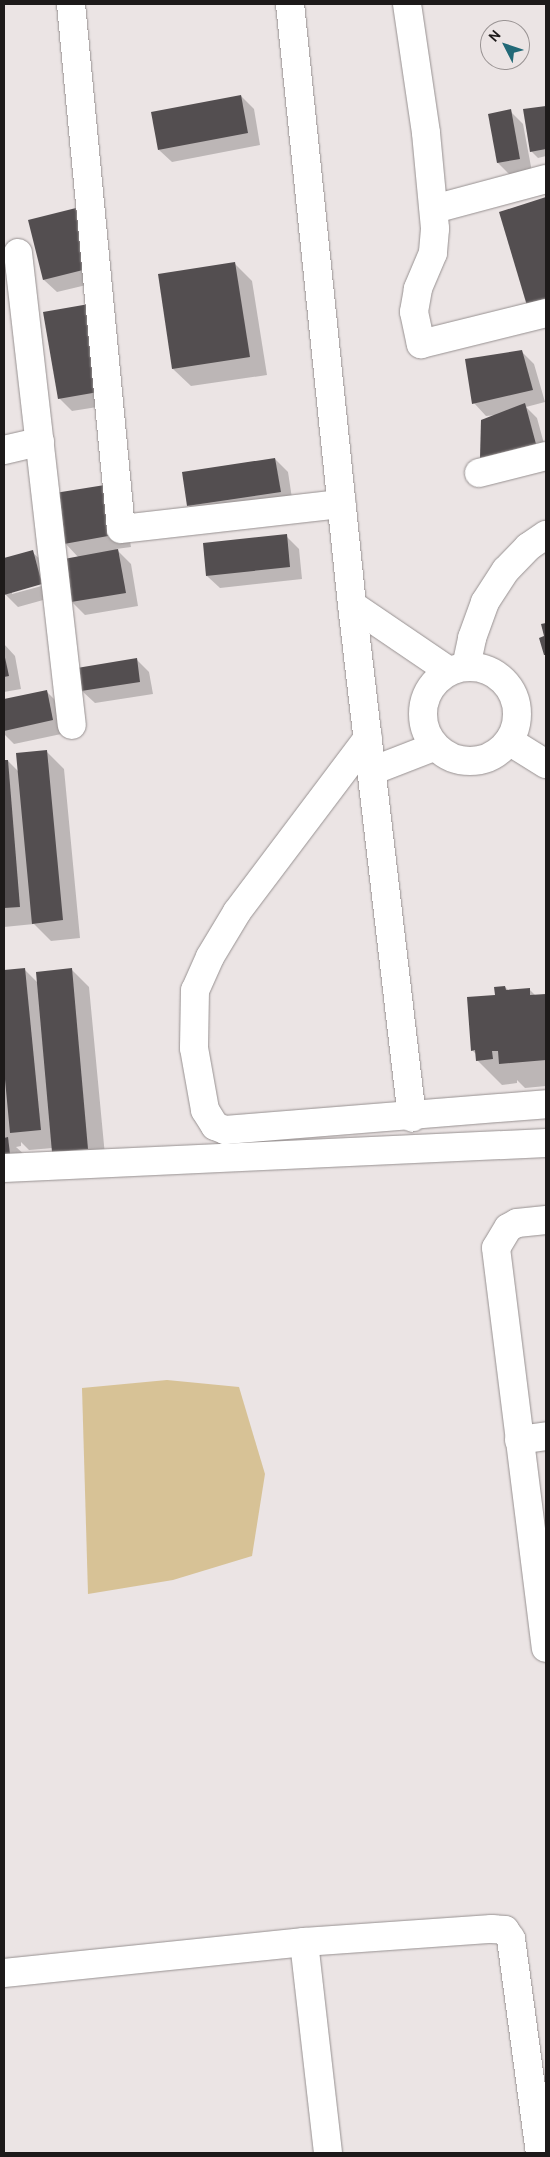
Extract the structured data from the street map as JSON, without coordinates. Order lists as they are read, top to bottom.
{
  "north": "top left"
}
